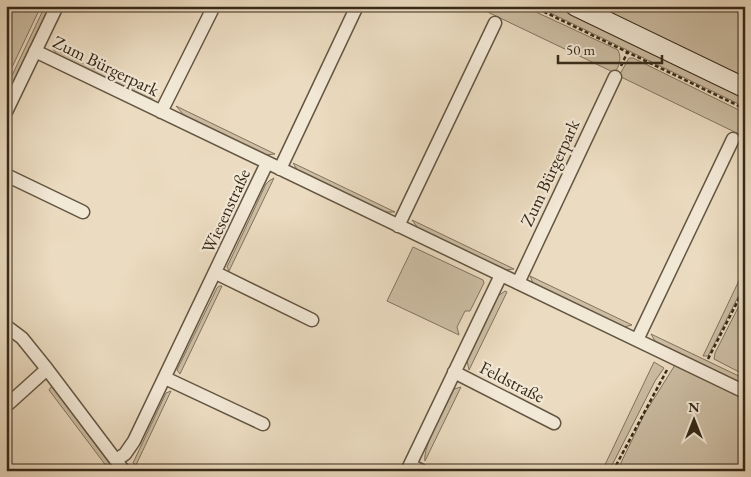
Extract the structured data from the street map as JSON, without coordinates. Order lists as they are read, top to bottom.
{
  "streets": {
    "street": ["Zum Bürgerpark", "Wiesenstraße", "Feldstraße"]
  },
  "crossings": [
    ["Zum Bürgerpark", "Wiesenstraße"],
    ["Zum Bürgerpark", "Feldstraße"]
  ],
  "scale_bar": "50 m",
  "north": "top"
}
